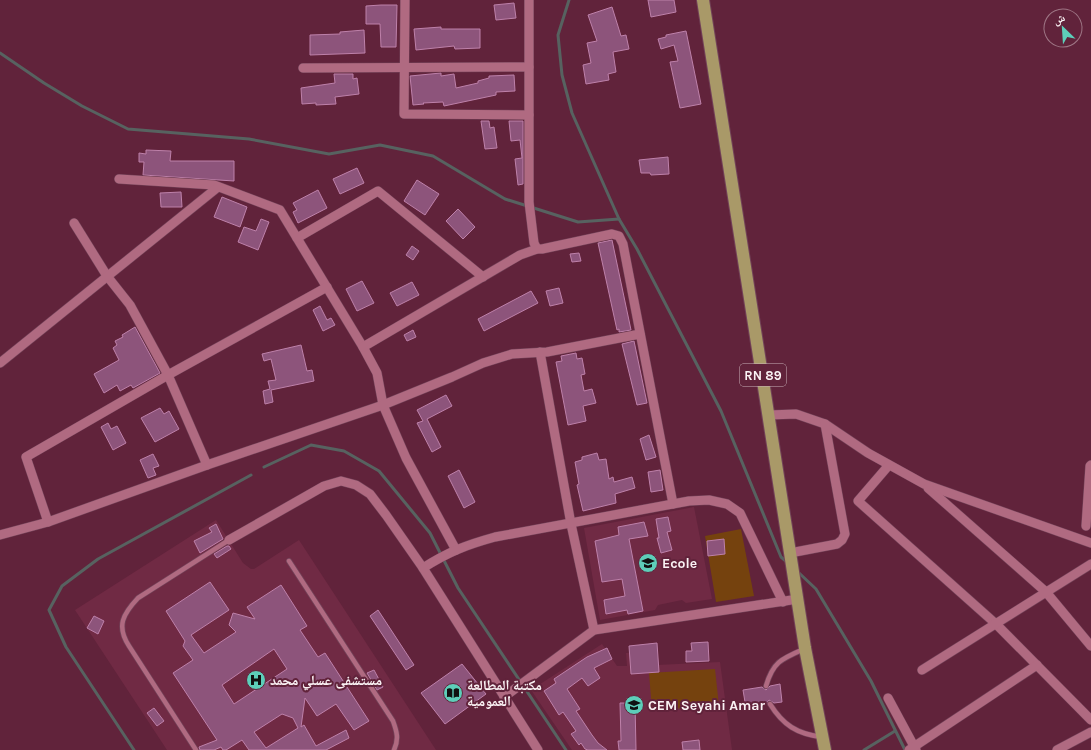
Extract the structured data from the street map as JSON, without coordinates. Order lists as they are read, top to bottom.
{
  "streets": {
    "main road": ["RN 89"]
  },
  "places": {
    "school or university": ["Ecole", "CEM Seyahi Amar"],
    "hospital": ["مستشفى عسلي محمد"],
    "library": ["مكتبة المطالعة العمومية"]
  },
  "north": "top left"
}
